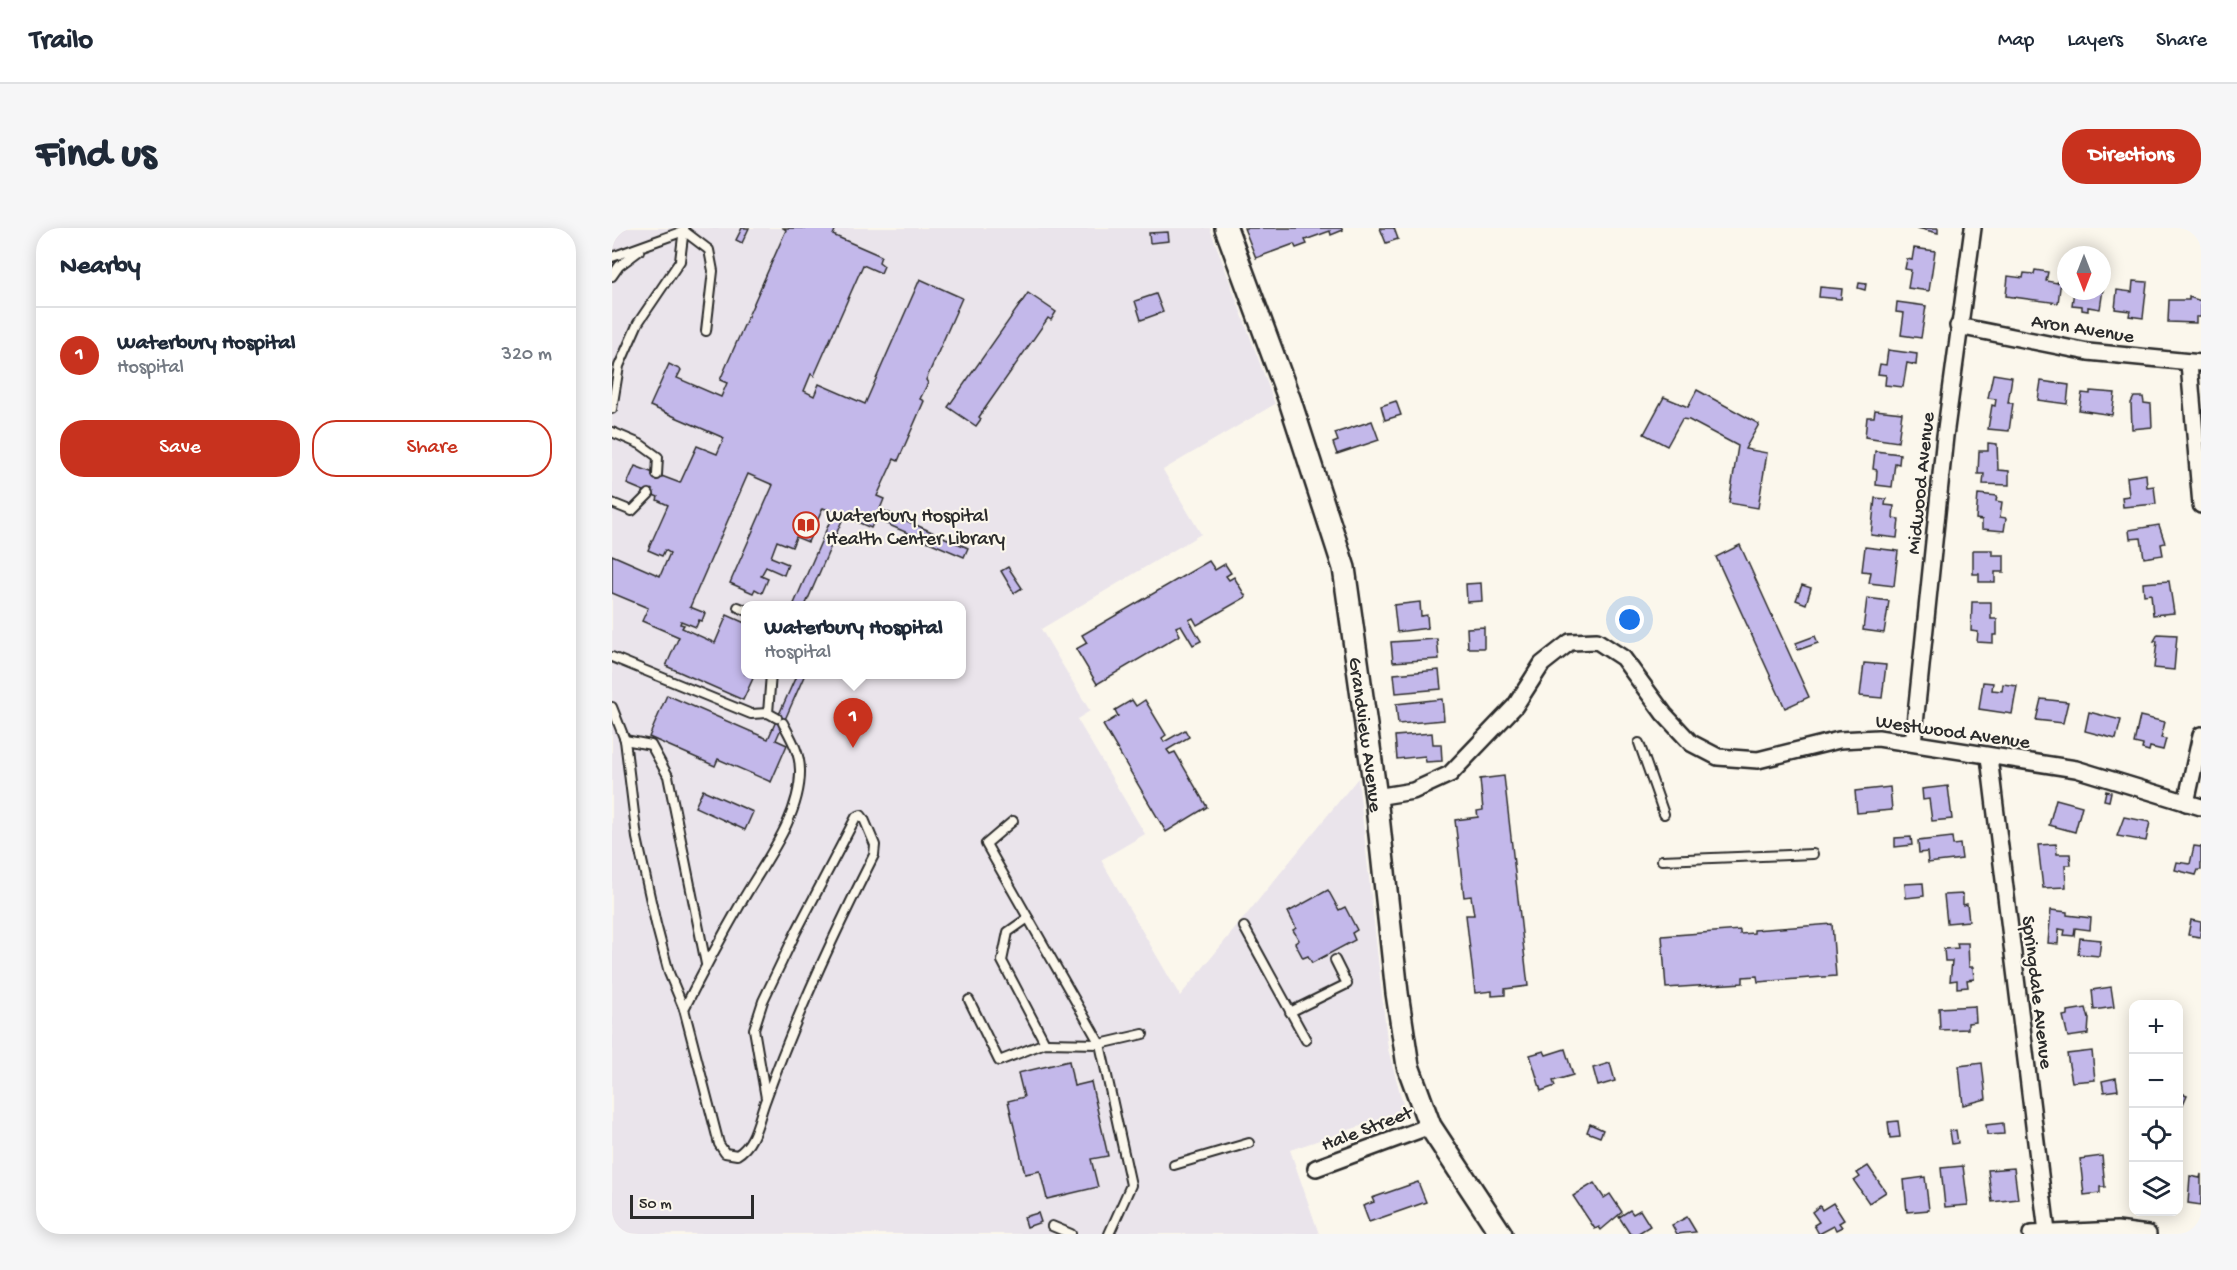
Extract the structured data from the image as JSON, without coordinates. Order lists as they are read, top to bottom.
{
  "streets": {
    "main road": ["Grandview Avenue"],
    "street": [
      "Aron Avenue",
      "Midwood Avenue",
      "Westwood Avenue",
      "Springdale Avenue",
      "Hale Street"
    ]
  },
  "crossings": [
    ["Aron Avenue", "Midwood Avenue"],
    ["Midwood Avenue", "Westwood Avenue"],
    ["Westwood Avenue", "Grandview Avenue"],
    ["Westwood Avenue", "Springdale Avenue"],
    ["Grandview Avenue", "Hale Street"]
  ],
  "places": {
    "library": ["Waterbury Hospital Health Center Library"]
  },
  "scale_bar": "50 m",
  "north": "bottom",
  "page": {
    "header": "Trailo",
    "nav": ["Map", "Layers", "Share"],
    "buttons": [
      "Directions",
      ["Save", "Share"]
    ],
    "title": "Find us",
    "heading": "Nearby",
    "list": [
      {
        "mark": "1",
        "name": "Waterbury Hospital",
        "note": "Hospital",
        "value": "320 m"
      }
    ],
    "popup": ["Waterbury Hospital", "Hospital"],
    "pins": "1",
    "map_buttons": ["+", "−"],
    "scale": "50 m"
  }
}
